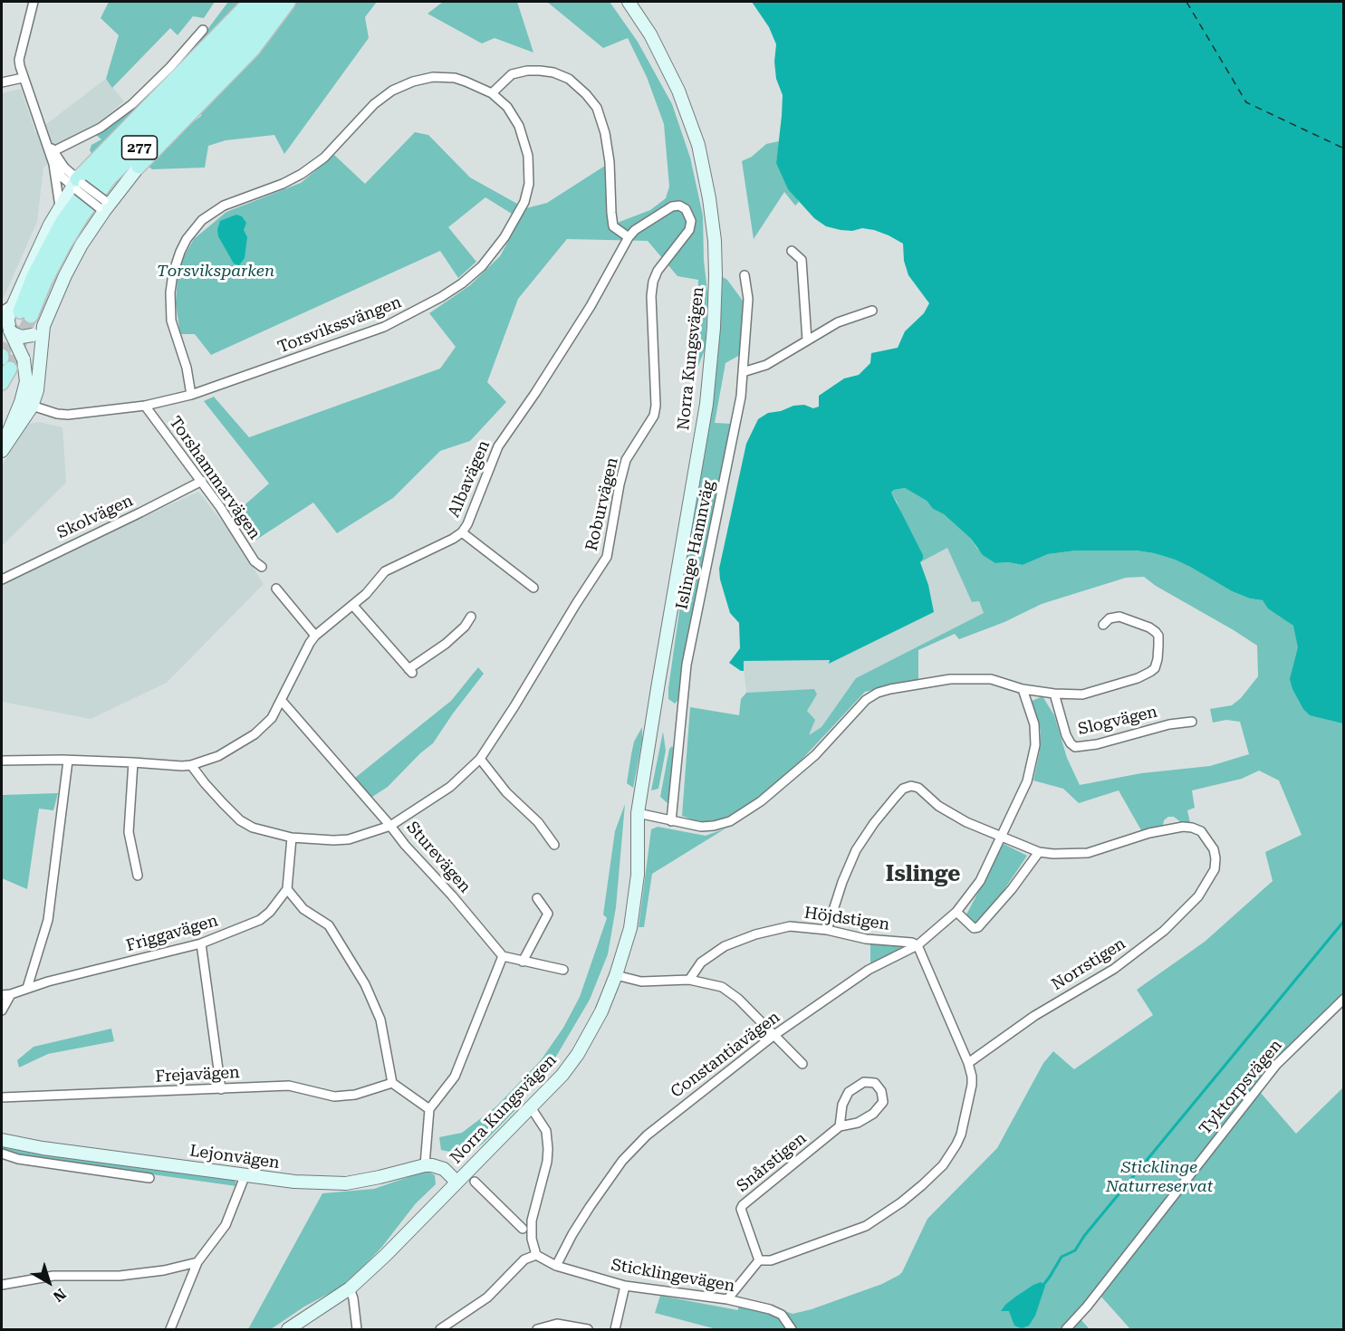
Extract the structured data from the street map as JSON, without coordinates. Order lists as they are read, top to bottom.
{
  "streets": {
    "main road": ["277", "Norra Kungsvägen", "Lejonvägen"],
    "street": [
      "Torsvikssvängen",
      "Torshammarvägen",
      "Albavägen",
      "Roburvägen",
      "Skolvägen",
      "Islinge Hamnväg",
      "Slogvägen",
      "Sturevägen",
      "Höjdstigen",
      "Friggavägen",
      "Norrstigen",
      "Constantiavägen",
      "Frejavägen",
      "Tyktorpsvägen",
      "Snårstigen",
      "Sticklingevägen"
    ]
  },
  "crossings": [
    ["Torsvikssvängen", "Torshammarvägen"],
    ["Torshammarvägen", "Skolvägen"],
    ["Albavägen", "Roburvägen"],
    ["Albavägen", "Sturevägen"],
    ["Roburvägen", "Sturevägen"],
    ["Höjdstigen", "Norrstigen"],
    ["Höjdstigen", "Constantiavägen"],
    ["Norrstigen", "Constantiavägen"],
    ["Constantiavägen", "Sticklingevägen"]
  ],
  "districts": ["Islinge"],
  "parks": ["Torsviksparken", "Sticklinge Naturreservat"],
  "north": "bottom right"
}
